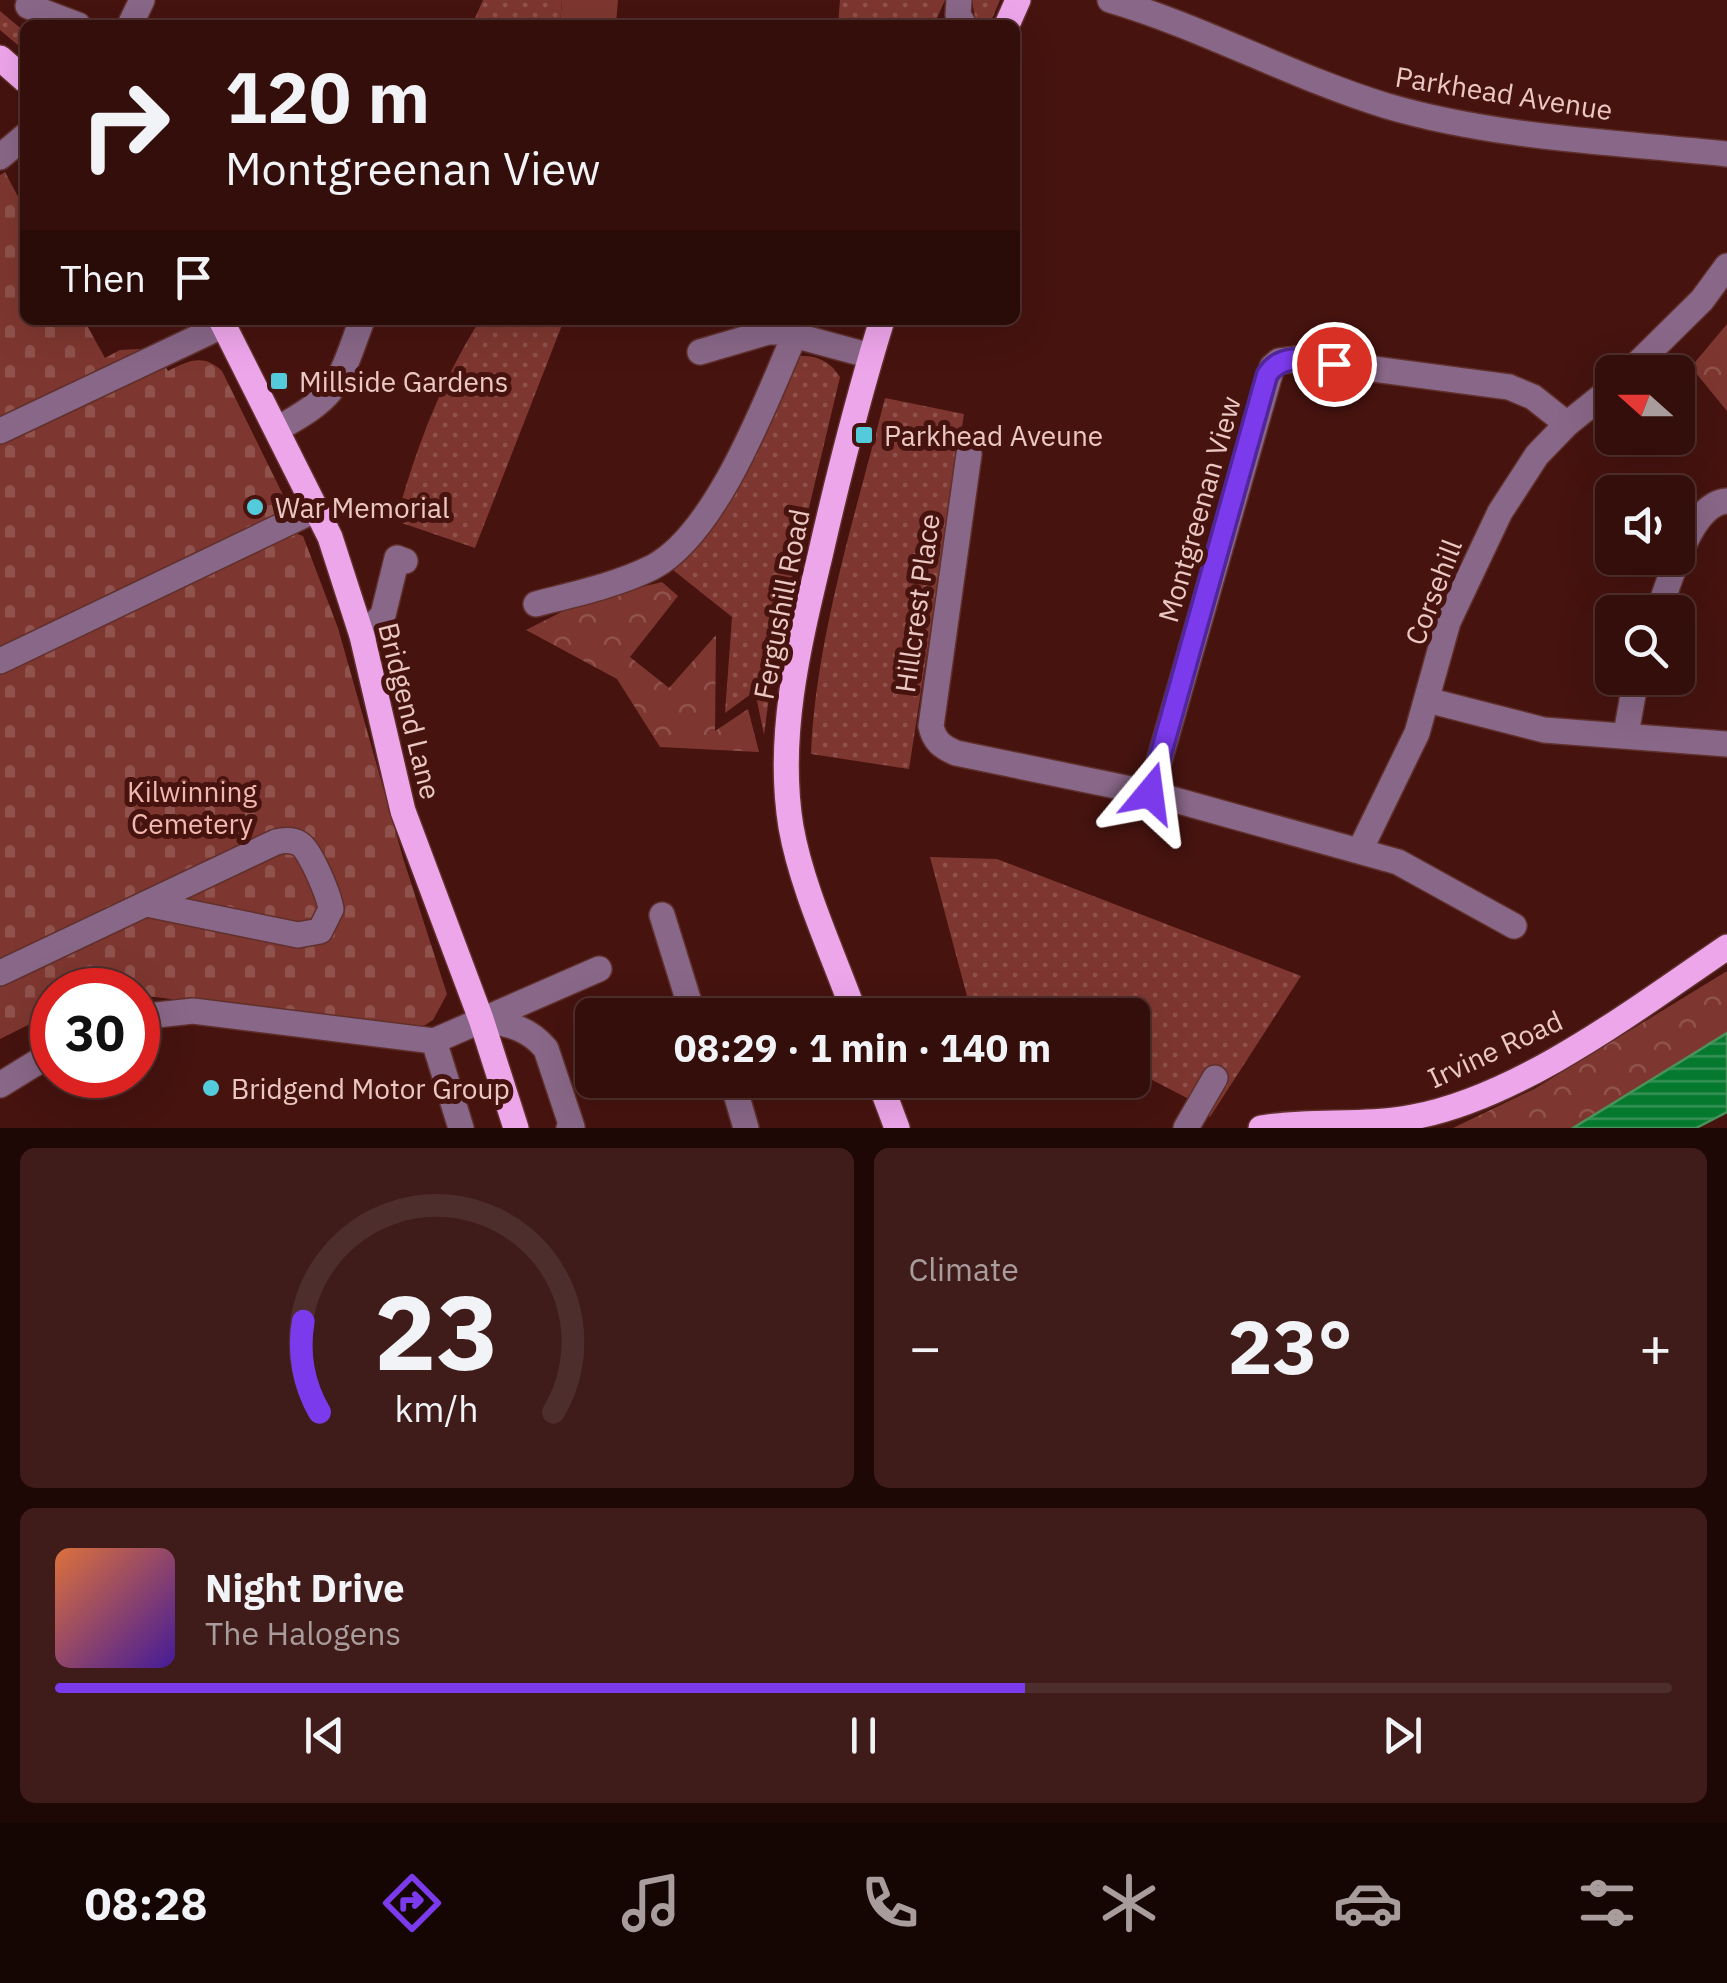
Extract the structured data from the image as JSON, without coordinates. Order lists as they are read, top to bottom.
{
  "streets": {
    "main road": ["Fergushill Road", "Bridgend Lane", "Irvine Road"],
    "street": [
      "Parkhead Avenue",
      "Montgreenan View",
      "Corsehill",
      "Hillcrest Place"
    ]
  },
  "crossings": [
    ["Montgreenan View", "Corsehill"],
    ["Montgreenan View", "Hillcrest Place"],
    ["Corsehill", "Hillcrest Place"]
  ],
  "parks": ["Kilwinning Cemetery"],
  "places": {
    "transit": ["Millside Gardens", "Parkhead Aveune"],
    "other": ["War Memorial", "Bridgend Motor Group"]
  },
  "north": "left",
  "page": {
    "turn": ["120 m", "Montgreenan View"],
    "then": "Then",
    "limit": "30",
    "trip": "08:29 · 1 min · 140 m",
    "tile": "Climate",
    "heat": ["−", "23°", "+"],
    "song": ["Night Drive", "The Halogens"],
    "tabs": "08:28",
    "gauge": ["23", "km/h"]
  }
}
